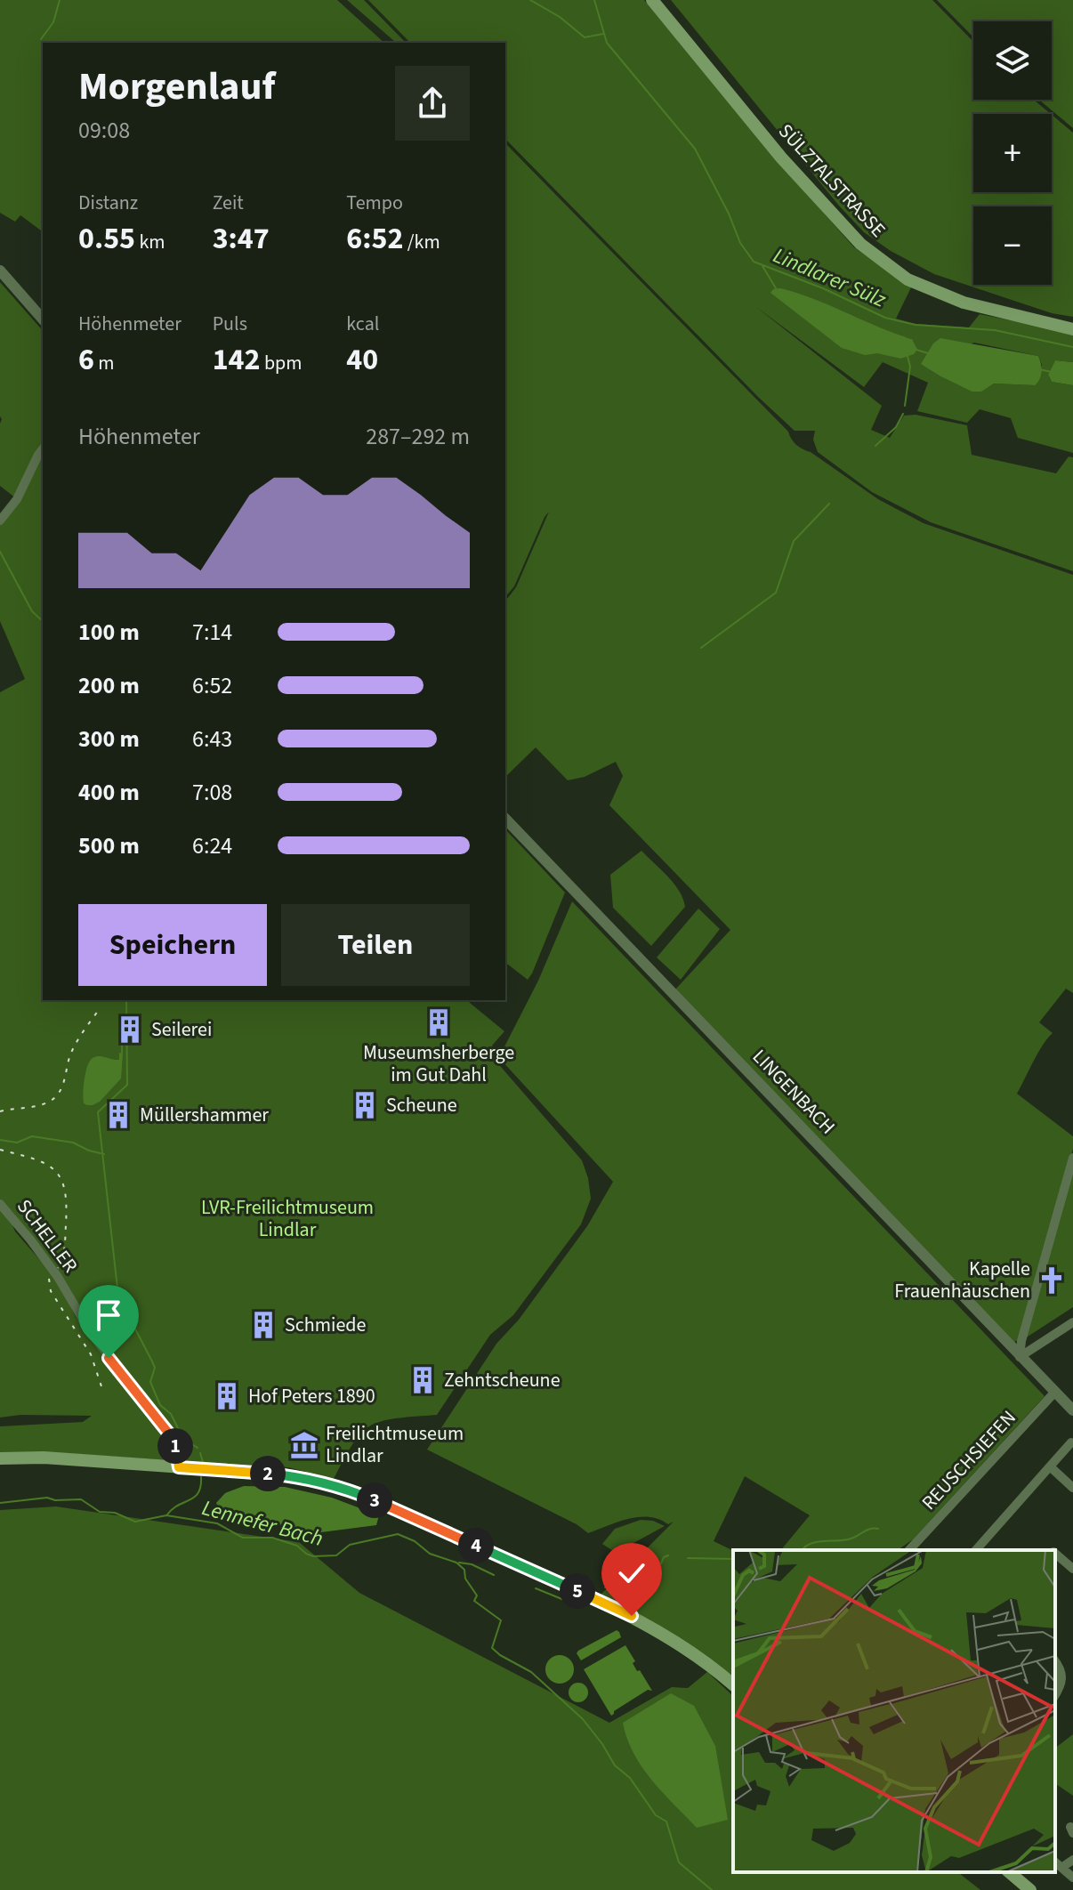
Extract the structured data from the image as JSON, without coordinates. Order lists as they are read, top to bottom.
{
  "streets": {
    "main road": ["SÜLZTALSTRASSE"],
    "street": ["LINGENBACH", "SCHELLER", "REUSCHSIEFEN"]
  },
  "crossings": [
    ["LINGENBACH", "REUSCHSIEFEN"]
  ],
  "water": ["Lindlarer Sülz", "Lennefer Bach"],
  "parks": ["LVR-Freilichtmuseum Lindlar"],
  "places": {
    "building": [
      "Museumsherberge im Gut Dahl",
      "Seilerei",
      "Scheune",
      "Müllershammer",
      "Schmiede",
      "Zehntscheune",
      "Hof Peters 1890"
    ],
    "church": ["Kapelle Frauenhäuschen"],
    "museum": ["Freilichtmuseum Lindlar"]
  },
  "page": {
    "map_buttons": ["+", "−"],
    "heading": ["Morgenlauf", "09:08"],
    "stats": [
      ["Distanz", "0.55 km"],
      ["Zeit", "3:47"],
      ["Tempo", "6:52 /km"],
      ["Höhenmeter", "6 m"],
      ["Puls", "142 bpm"],
      ["kcal", "40"]
    ],
    "chart": ["Höhenmeter", "287–292 m"],
    "list": [
      {
        "name": "100 m",
        "note": "7:14"
      },
      {
        "name": "200 m",
        "note": "6:52"
      },
      {
        "name": "300 m",
        "note": "6:43"
      },
      {
        "name": "400 m",
        "note": "7:08"
      },
      {
        "name": "500 m",
        "note": "6:24"
      }
    ],
    "buttons": ["Speichern", "Teilen"],
    "pins": [
      "1",
      "2",
      "3",
      "4",
      "5"
    ]
  }
}
